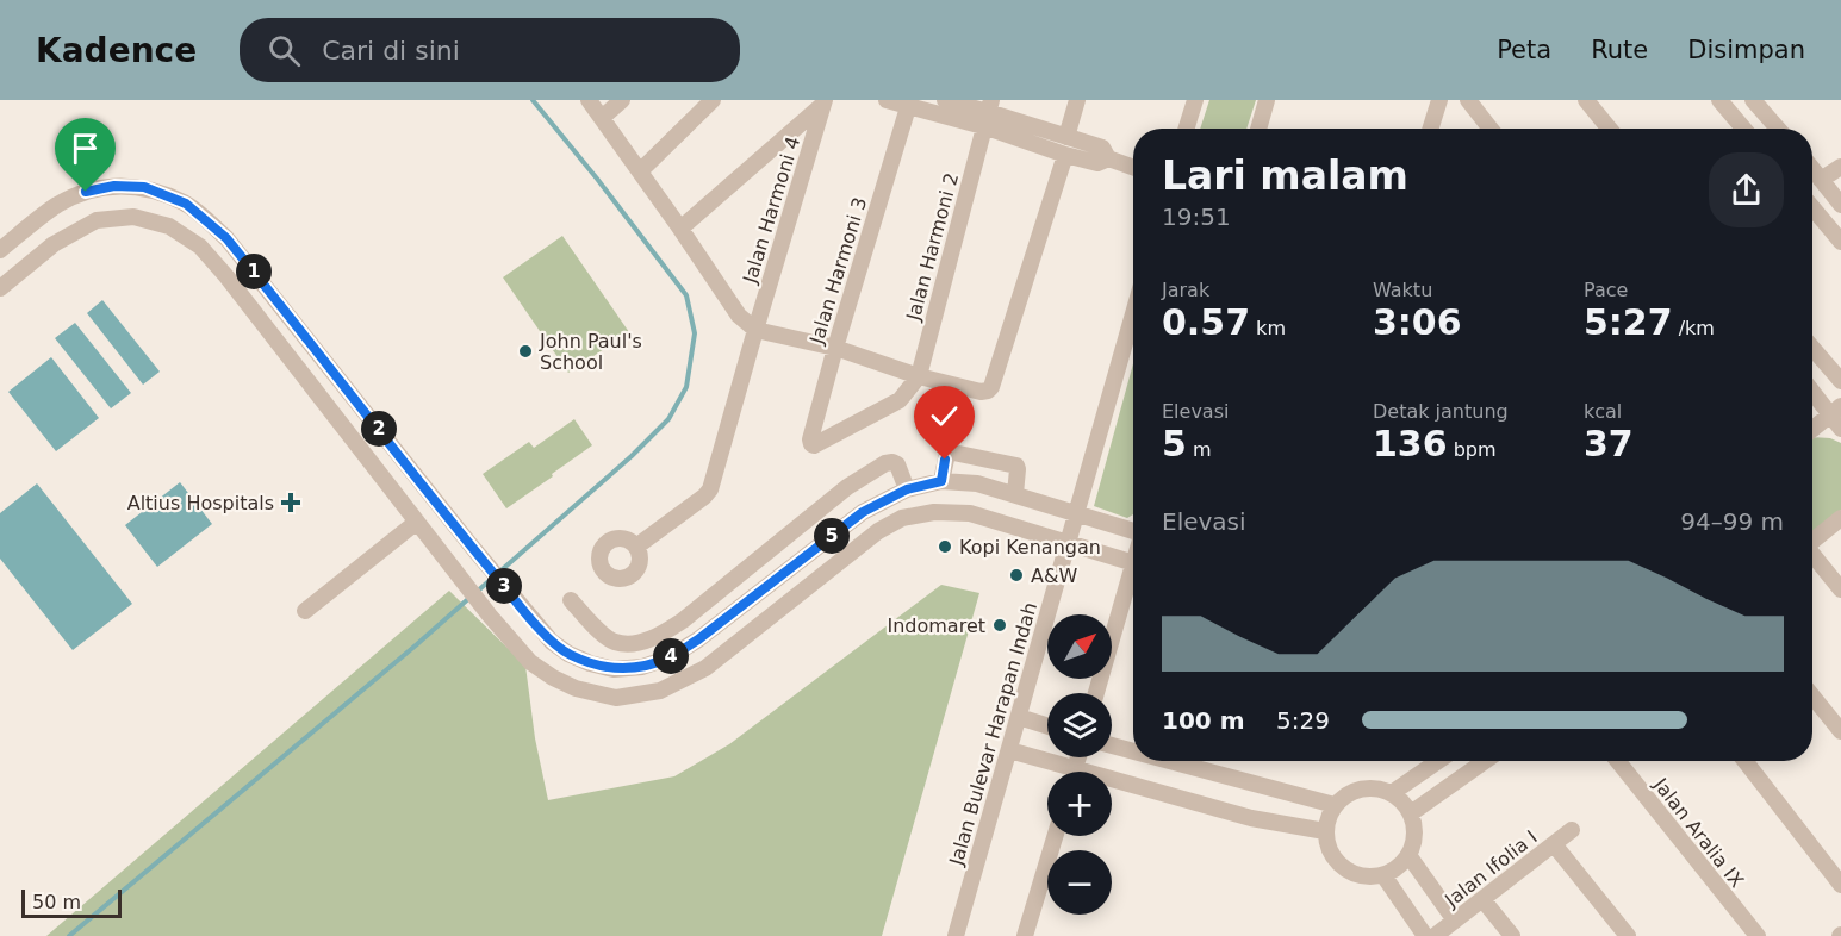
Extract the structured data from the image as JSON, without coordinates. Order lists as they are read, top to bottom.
{
  "streets": {
    "street": [
      "Jalan Harmoni 4",
      "Jalan Harmoni 2",
      "Jalan Harmoni 3",
      "Jalan Bulevar Harapan Indah",
      "Jalan Aralia IX",
      "Jalan Ifolia I"
    ]
  },
  "crossings": [
    ["Jalan Harmoni 2", "Jalan Harmoni 3"]
  ],
  "places": {
    "other": [
      "John Paul's School",
      "Kopi Kenangan",
      "A&W",
      "Indomaret"
    ],
    "health": ["Altius Hospitals"]
  },
  "scale_bar": "50 m",
  "north": "top right",
  "page": {
    "header": "Kadence",
    "search": "Cari di sini",
    "nav": ["Peta", "Rute", "Disimpan"],
    "heading": ["Lari malam", "19:51"],
    "stats": [
      ["Jarak", "0.57 km"],
      ["Waktu", "3:06"],
      ["Pace", "5:27 /km"],
      ["Elevasi", "5 m"],
      ["Detak jantung", "136 bpm"],
      ["kcal", "37"]
    ],
    "pins": [
      "1",
      "2",
      "5",
      "3",
      "4"
    ],
    "chart": ["Elevasi", "94–99 m"],
    "map_buttons": ["+", "−"],
    "list": [
      {
        "name": "100 m",
        "note": "5:29"
      }
    ],
    "scale": "50 m"
  }
}
